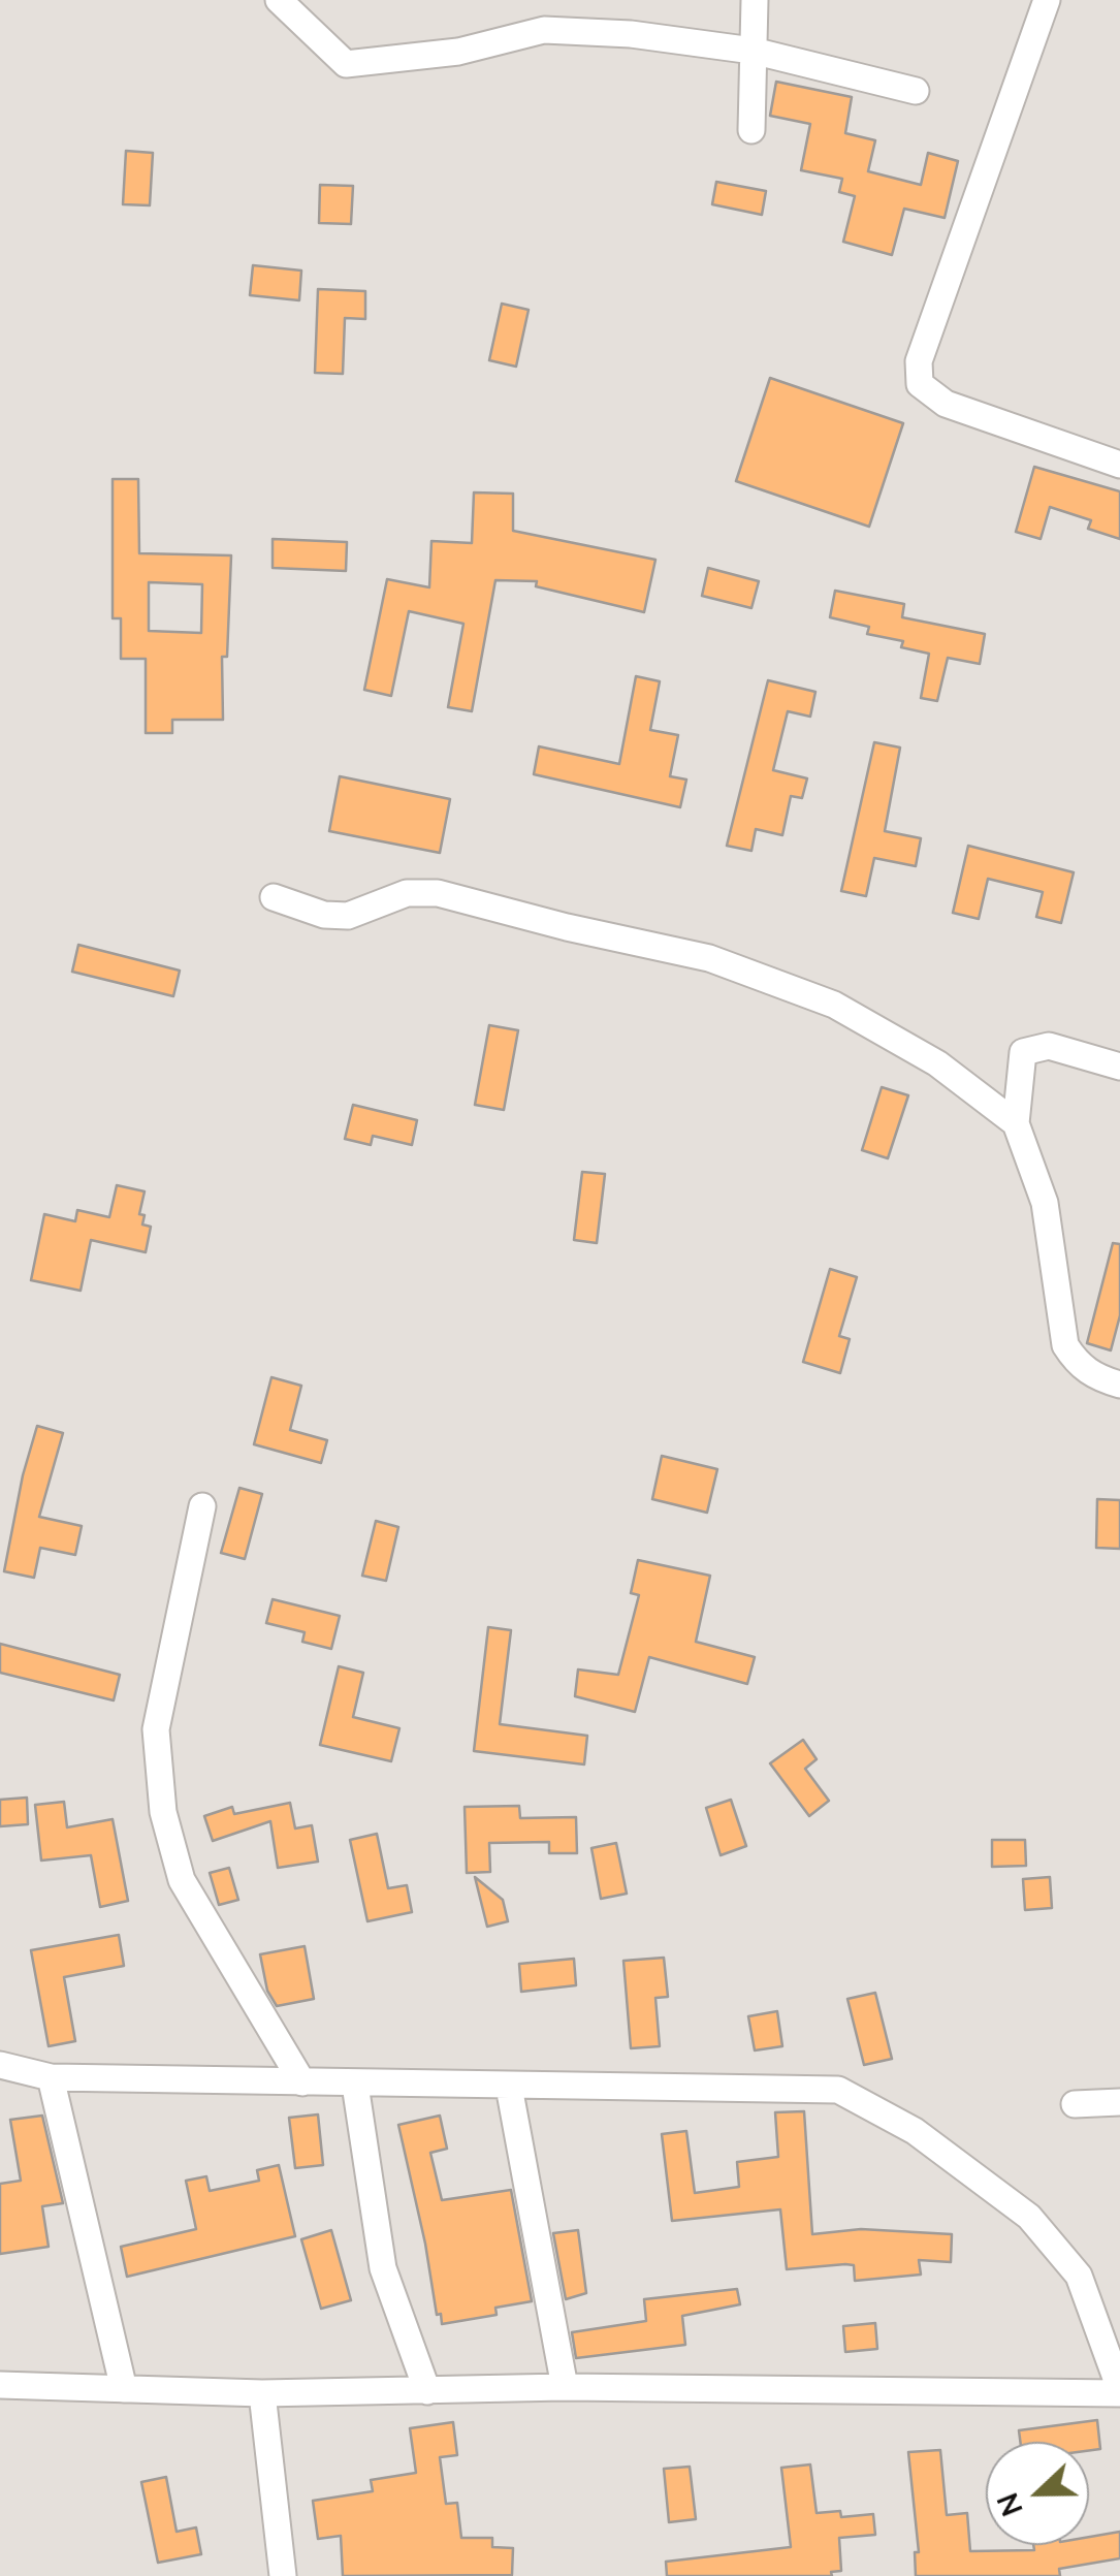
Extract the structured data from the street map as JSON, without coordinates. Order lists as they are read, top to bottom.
{
  "north": "left"
}
